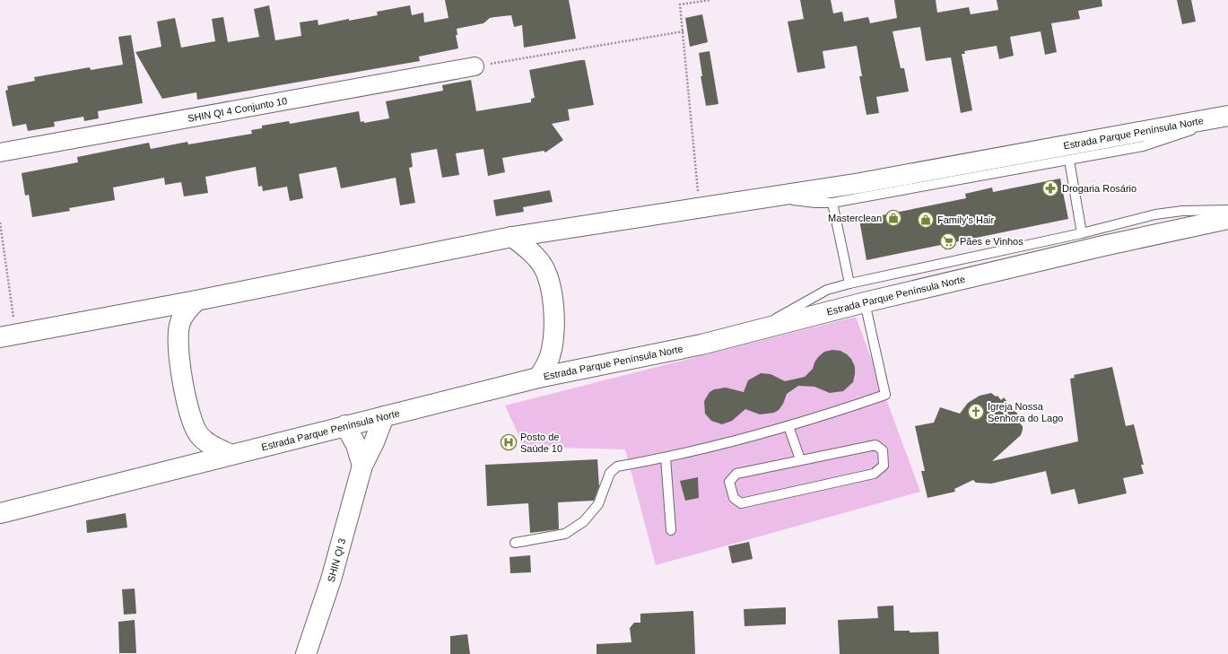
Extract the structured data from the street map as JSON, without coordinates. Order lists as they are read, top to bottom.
{
  "streets": {
    "main road": ["Estrada Parque Península Norte", "SHIN QI 3"],
    "street": ["SHIN QI 4 Conjunto 10"]
  },
  "crossings": [
    ["Estrada Parque Península Norte", "SHIN QI 3"]
  ],
  "places": {
    "pharmacy": ["Drogaria Rosário"],
    "shop": ["Masterclean", "Family's Hair"],
    "supermarket": ["Pães e Vinhos"],
    "church": ["Igreja Nossa Senhora do Lago"],
    "hospital": ["Posto de Saúde 10"]
  }
}
